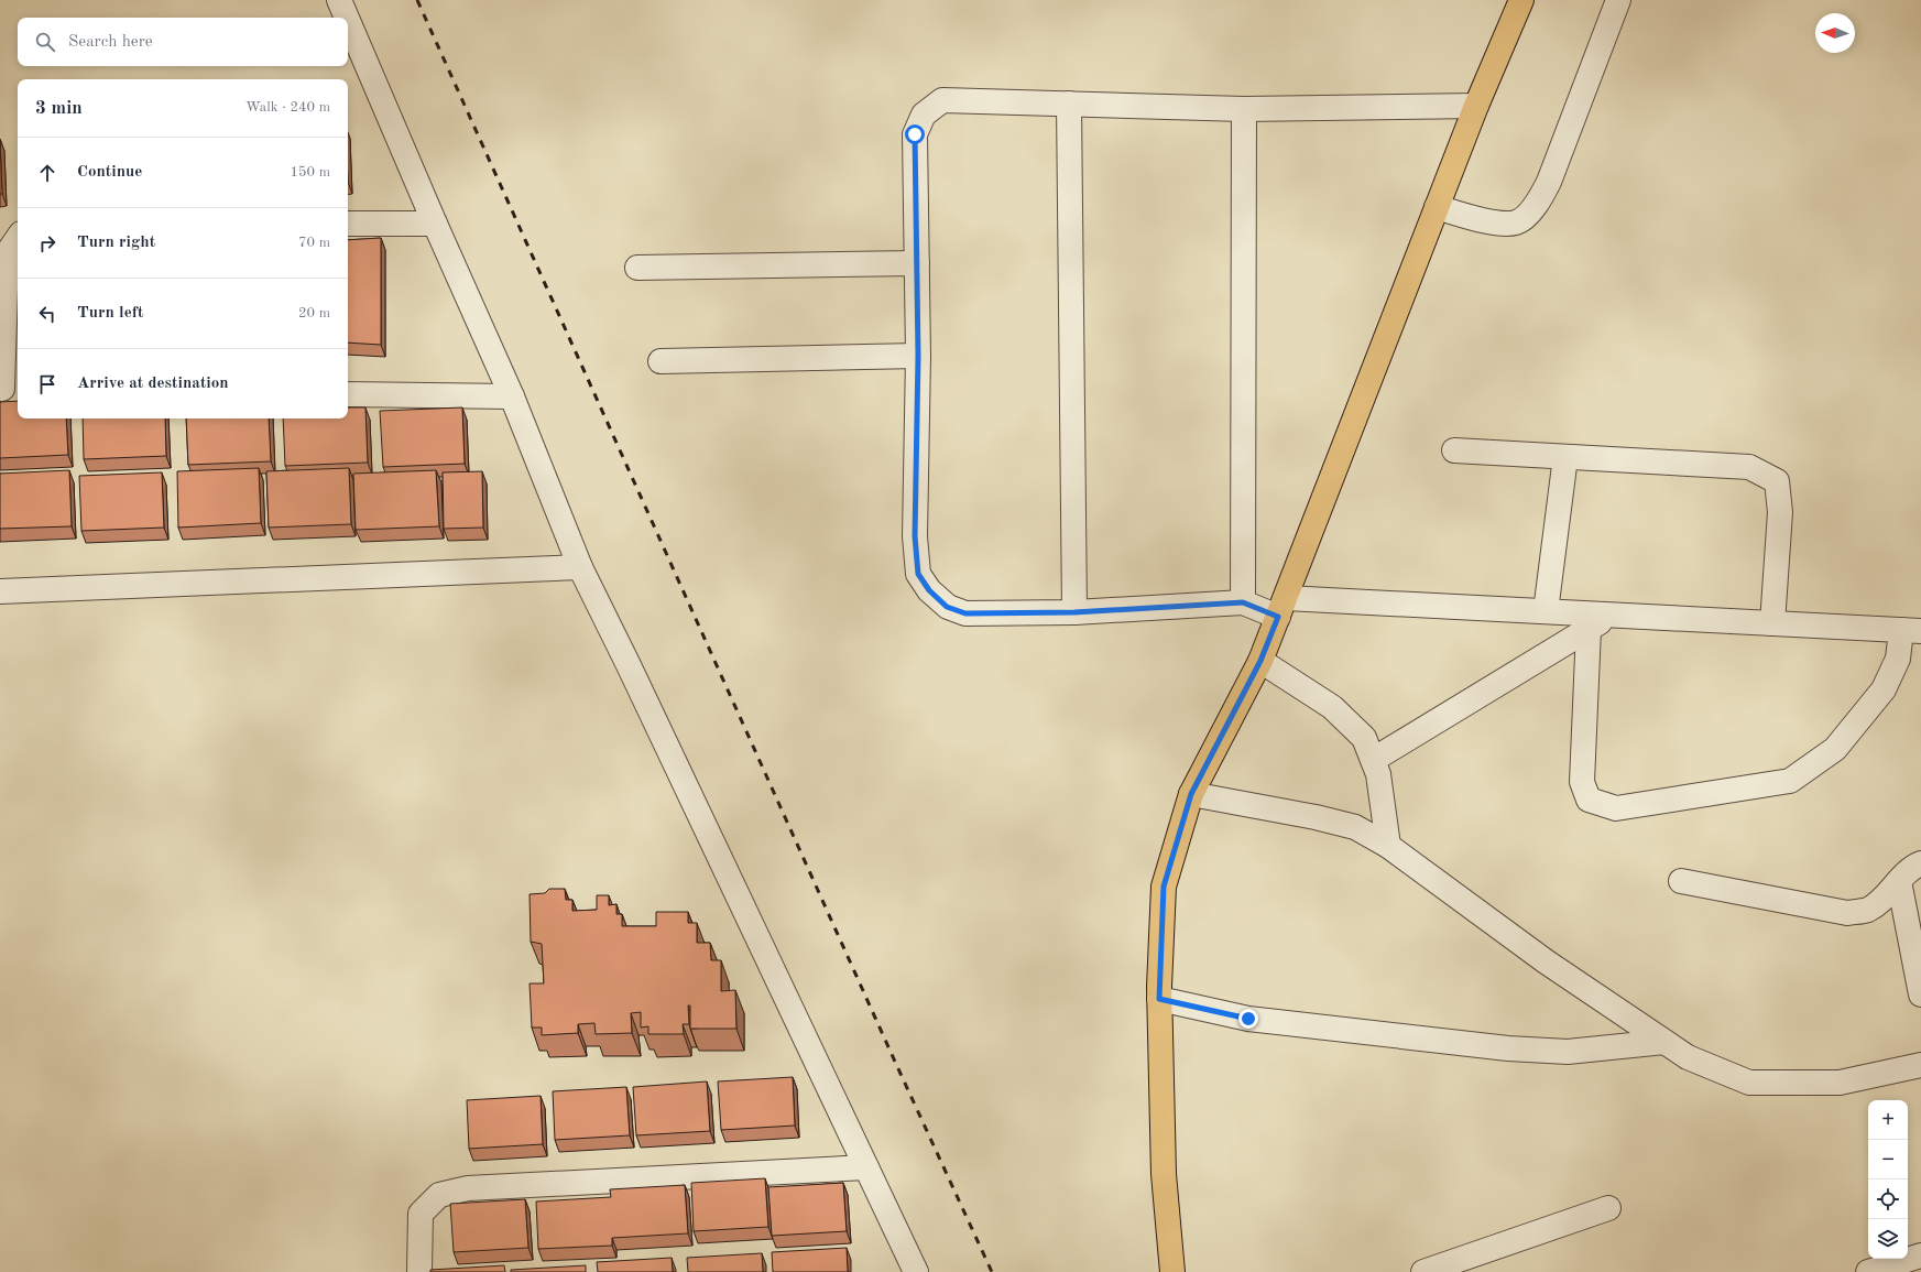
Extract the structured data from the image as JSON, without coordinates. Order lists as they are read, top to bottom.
{
  "north": "left",
  "page": {
    "search": "Search here",
    "heading": ["3 min", "Walk · 240 m"],
    "list": [
      ["Continue", "150 m"],
      ["Turn right", "70 m"],
      ["Turn left", "20 m"],
      "Arrive at destination"
    ],
    "map_buttons": ["+", "−"]
  }
}
